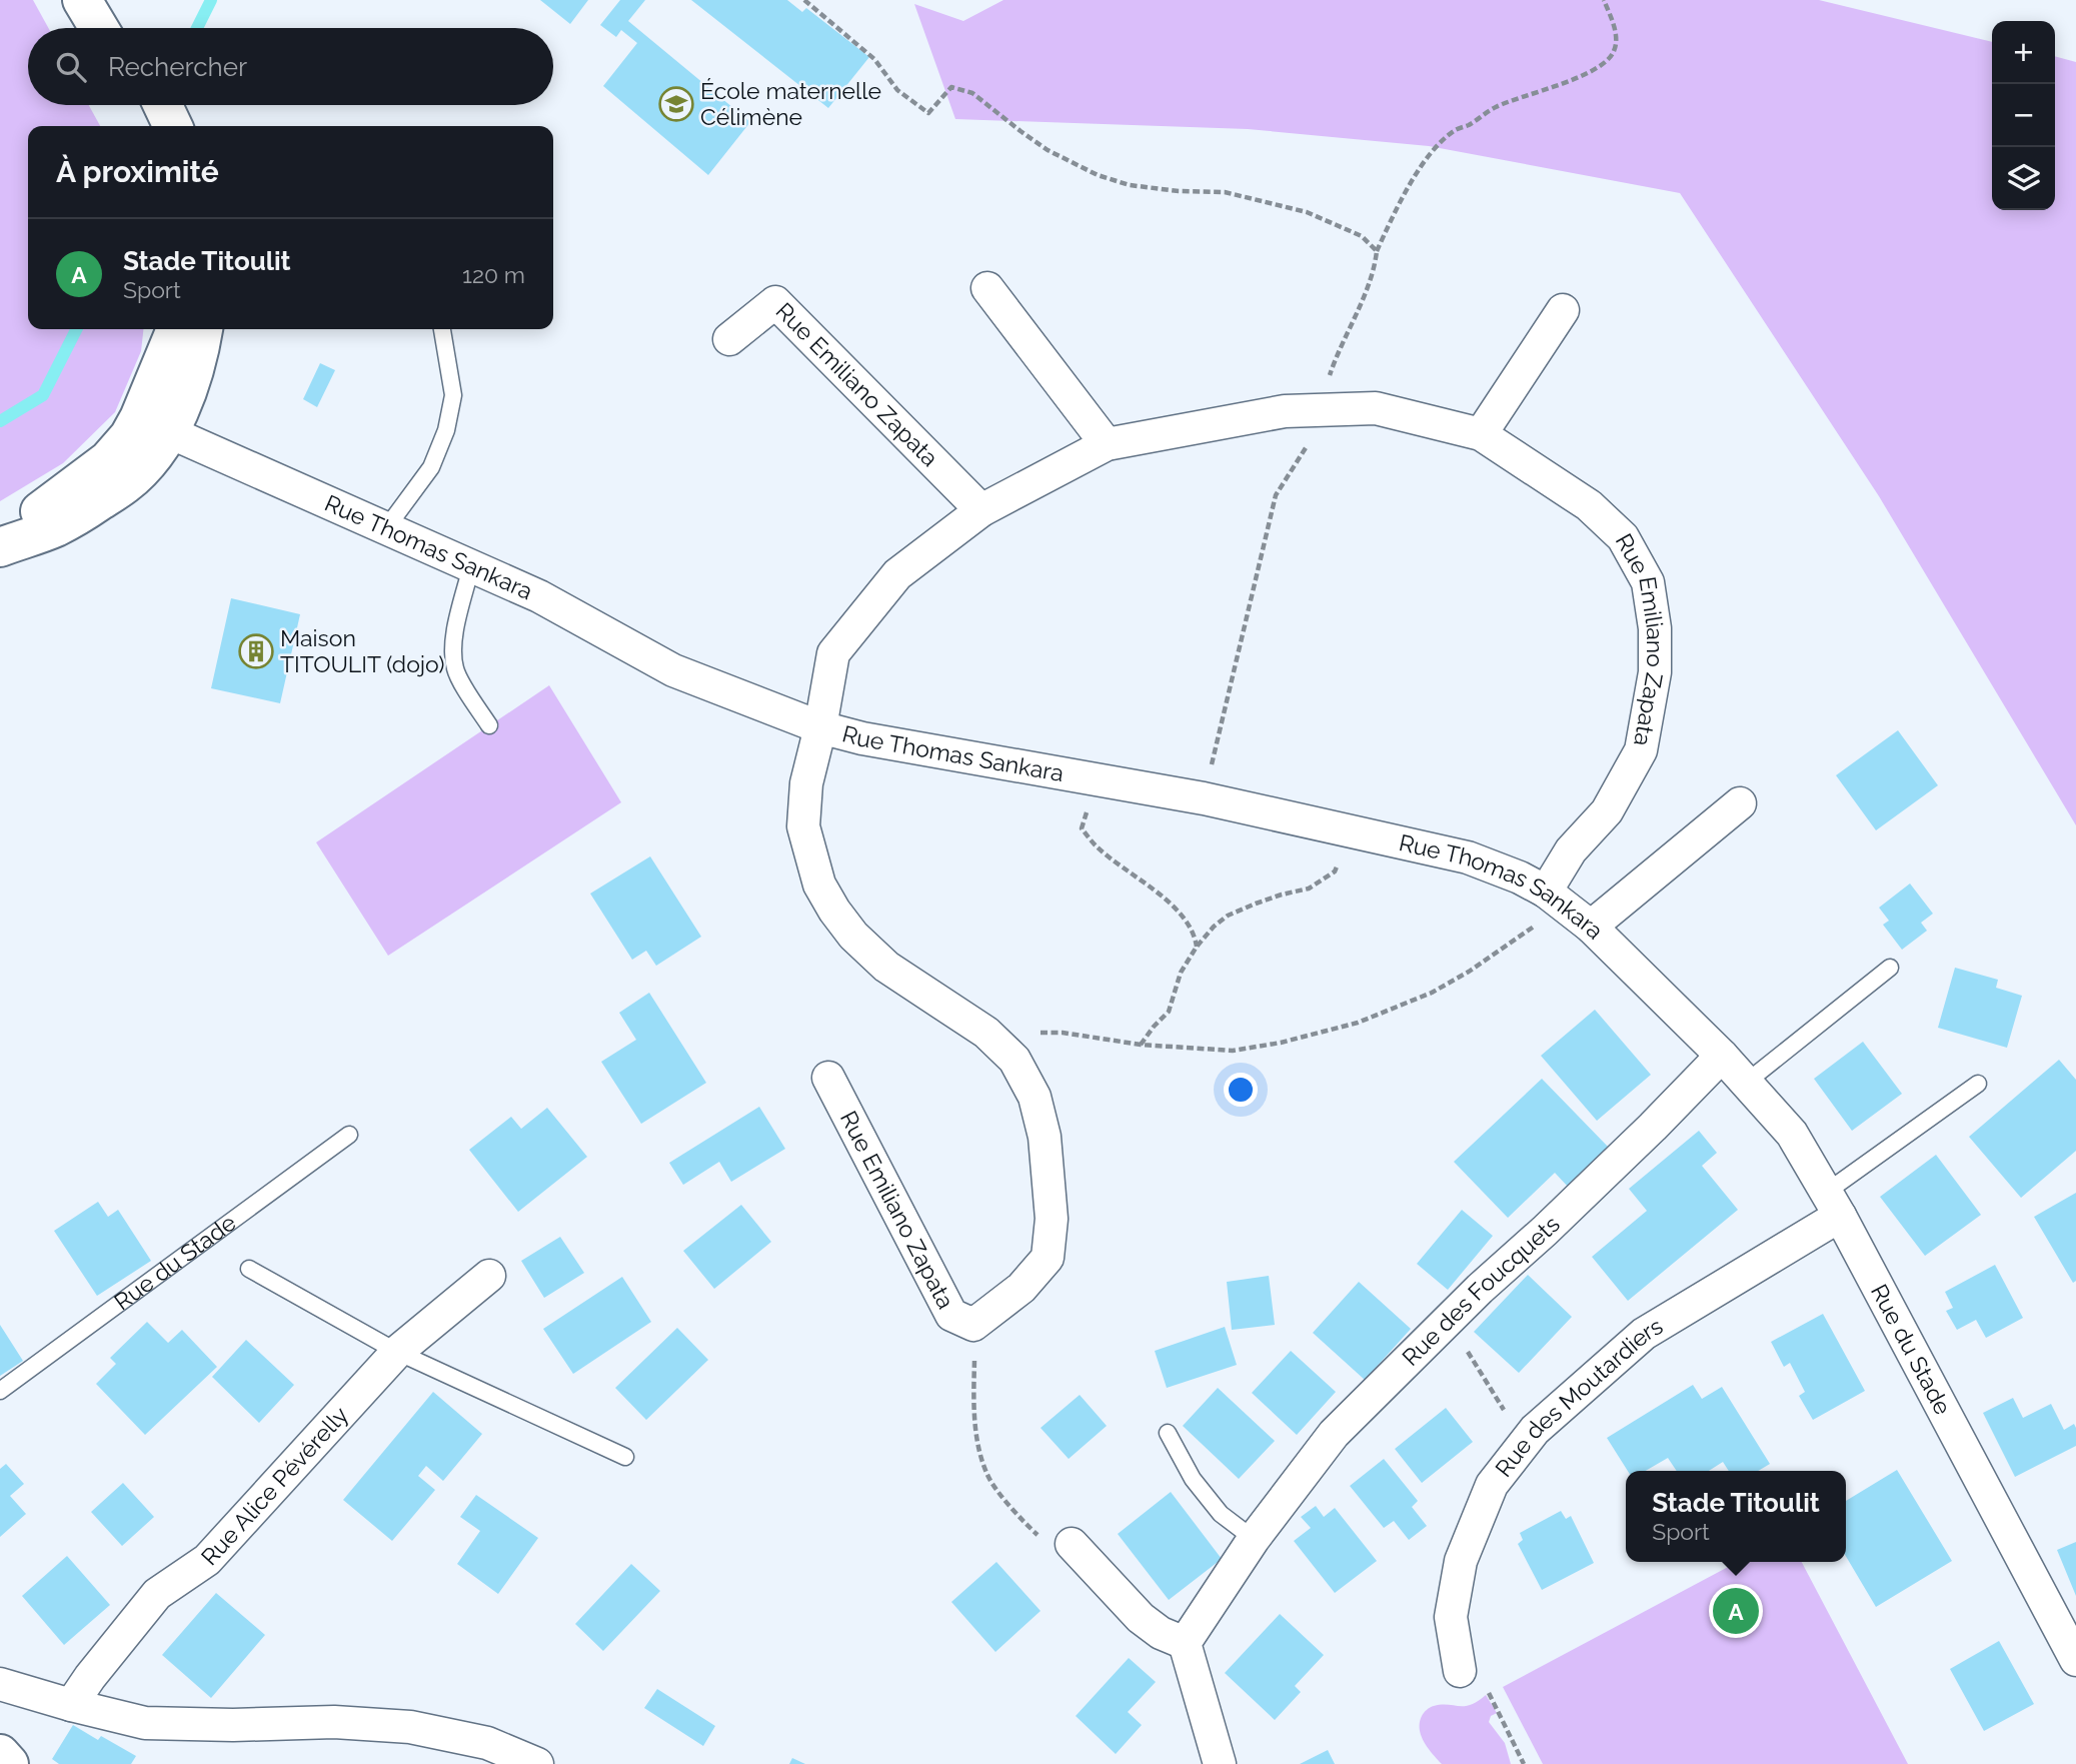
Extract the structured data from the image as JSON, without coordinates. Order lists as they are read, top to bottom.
{
  "streets": {
    "street": [
      "Rue Emiliano Zapata",
      "Rue Thomas Sankara",
      "Rue du Stade",
      "Rue des Foucquets",
      "Rue des Moutardiers",
      "Rue Alice Pévérelly"
    ]
  },
  "crossings": [
    ["Rue Emiliano Zapata", "Rue Thomas Sankara"],
    ["Rue Thomas Sankara", "Rue du Stade"],
    ["Rue Thomas Sankara", "Rue des Foucquets"],
    ["Rue du Stade", "Rue des Foucquets"],
    ["Rue du Stade", "Rue des Moutardiers"]
  ],
  "places": {
    "school or university": ["École maternelle Célimène"],
    "building": ["Maison TITOULIT (dojo)"]
  },
  "page": {
    "map_buttons": ["+", "−"],
    "search": "Rechercher",
    "heading": "À proximité",
    "list": [
      {
        "mark": "A",
        "name": "Stade Titoulit",
        "note": "Sport",
        "value": "120 m"
      }
    ],
    "popup": ["Stade Titoulit", "Sport"],
    "pins": "A"
  }
}
